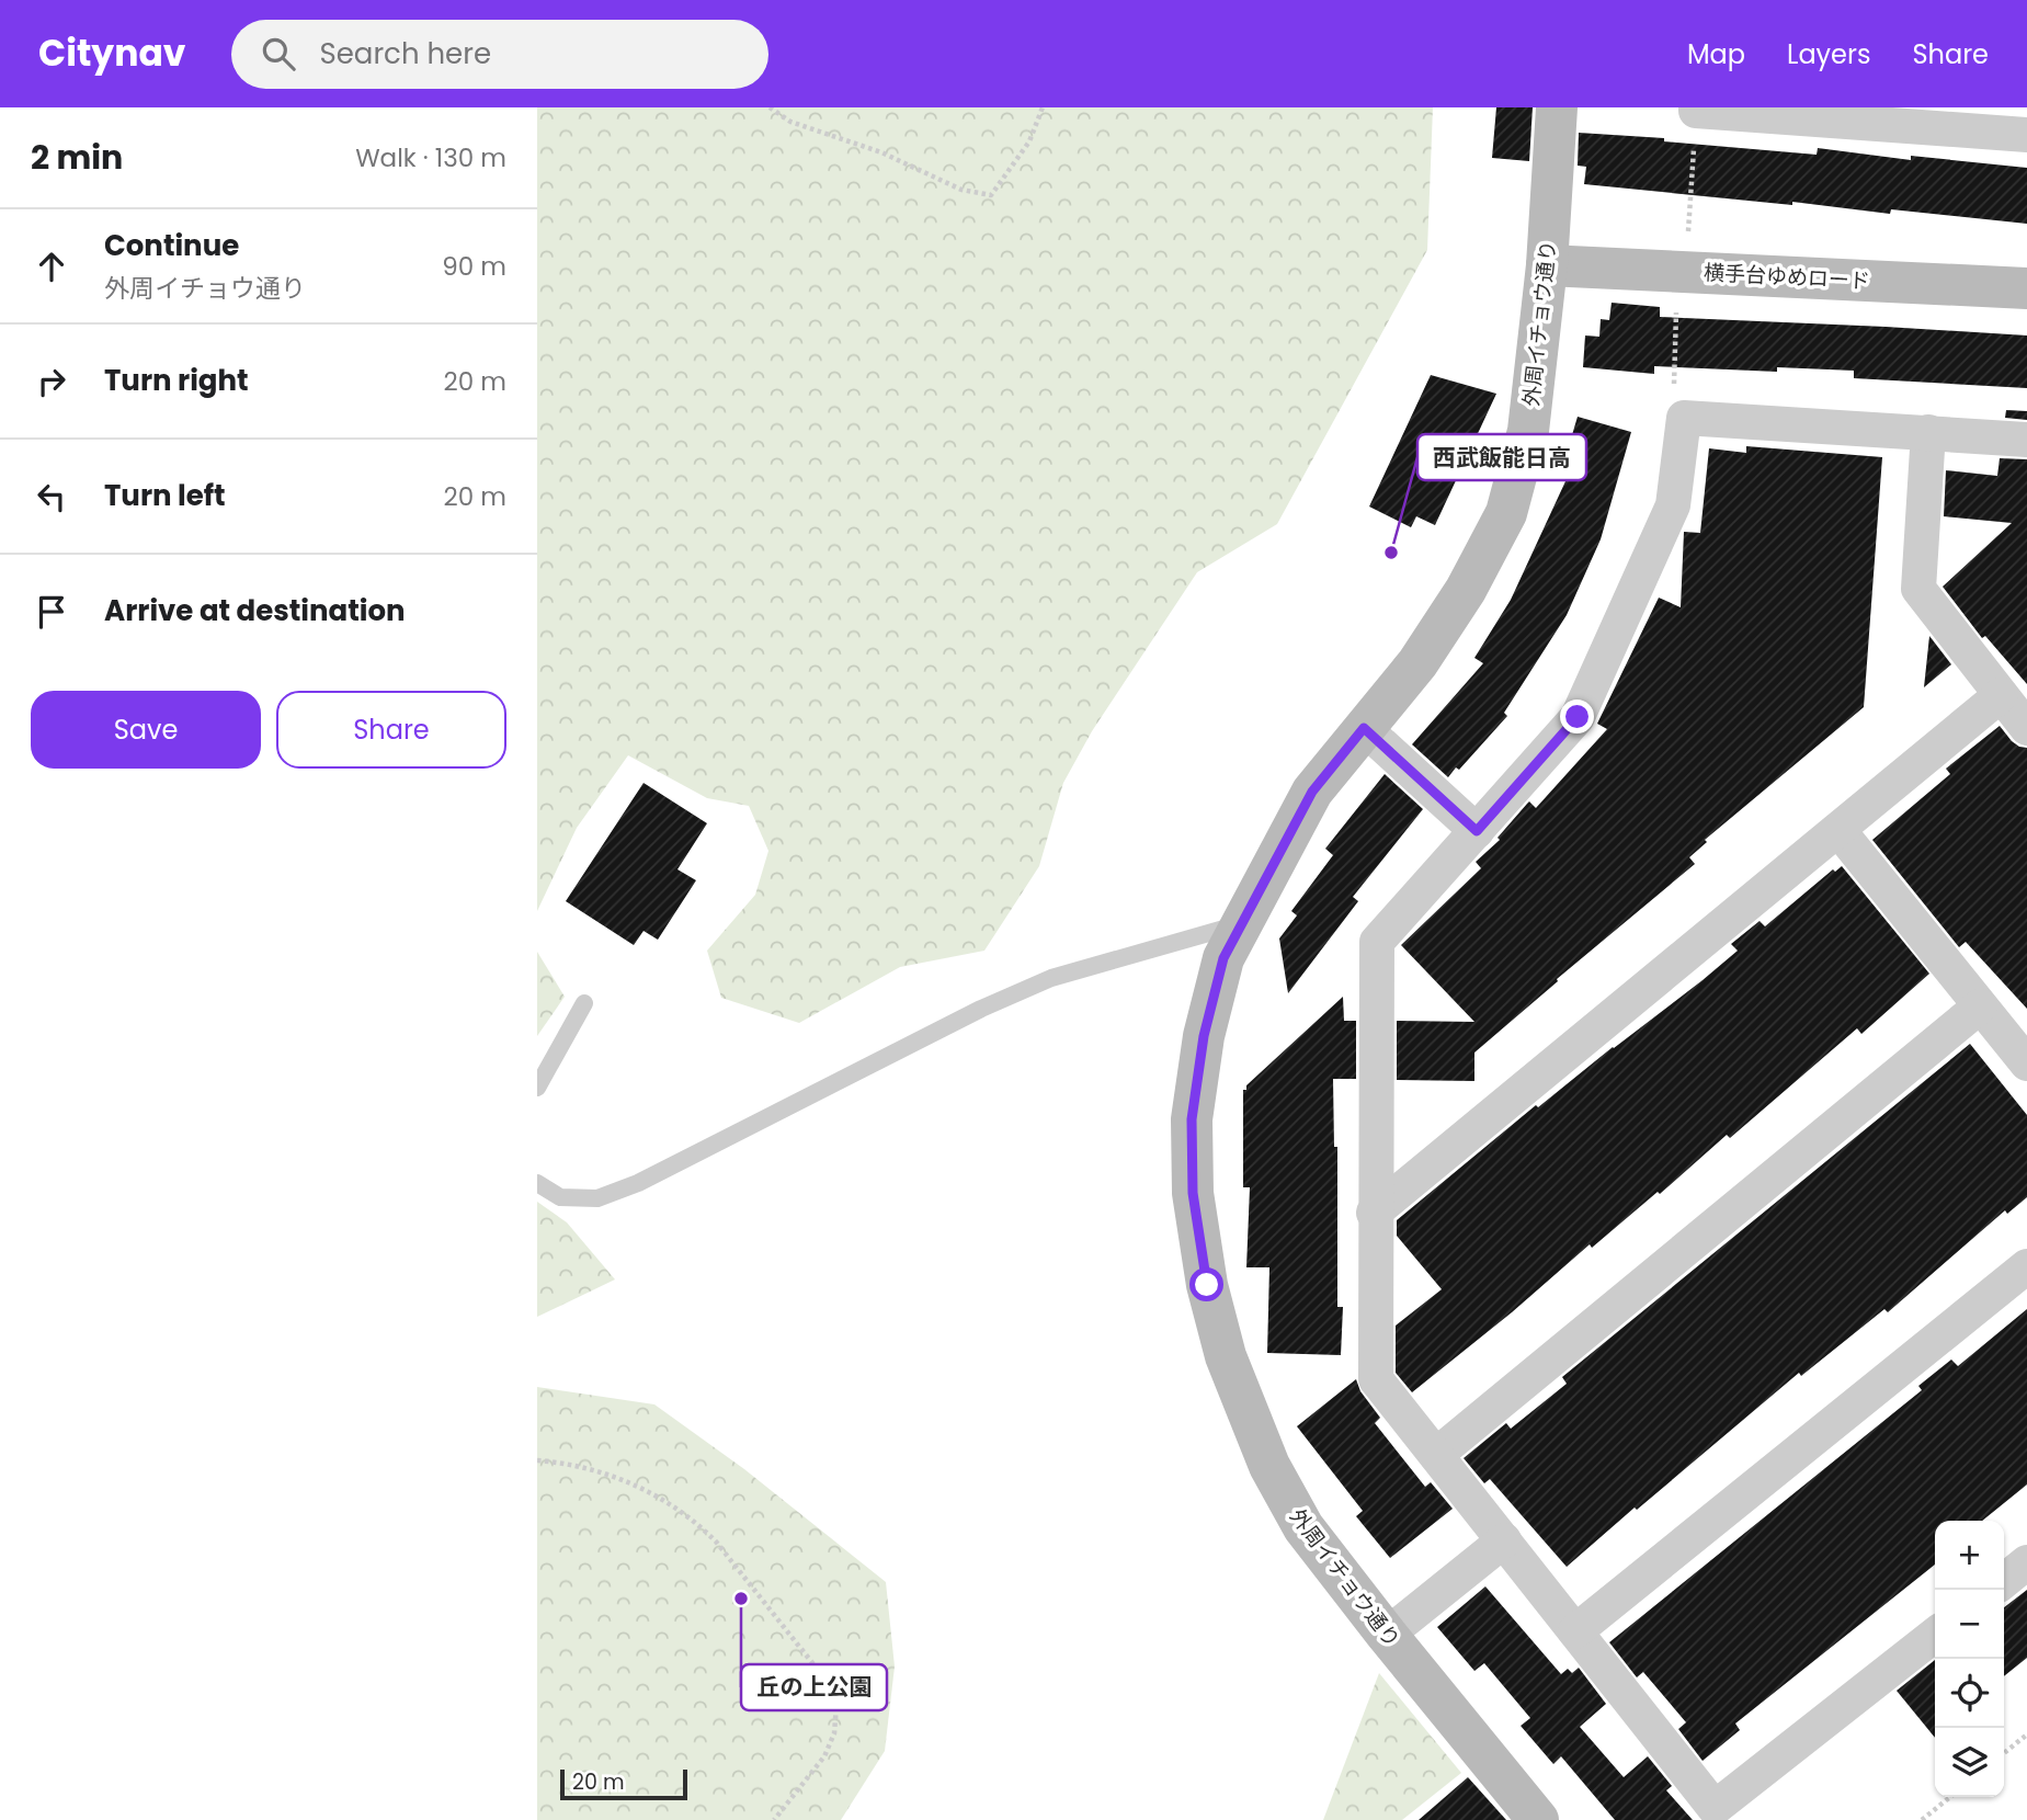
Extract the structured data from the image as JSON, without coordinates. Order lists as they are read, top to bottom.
{
  "streets": {
    "street": ["横手台ゆめロード", "外周イチョウ通り"]
  },
  "crossings": [
    ["横手台ゆめロード", "外周イチョウ通り"]
  ],
  "places": ["西武飯能日高", "丘の上公園"],
  "scale_bar": "20 m",
  "page": {
    "header": "Citynav",
    "search": "Search here",
    "nav": ["Map", "Layers", "Share"],
    "heading": ["2 min", "Walk · 130 m"],
    "list": [
      ["Continue", "外周イチョウ通り", "90 m"],
      ["Turn right", "20 m"],
      ["Turn left", "20 m"],
      "Arrive at destination"
    ],
    "buttons": ["Save", "Share"],
    "map_buttons": ["+", "−"],
    "scale": "20 m"
  }
}
